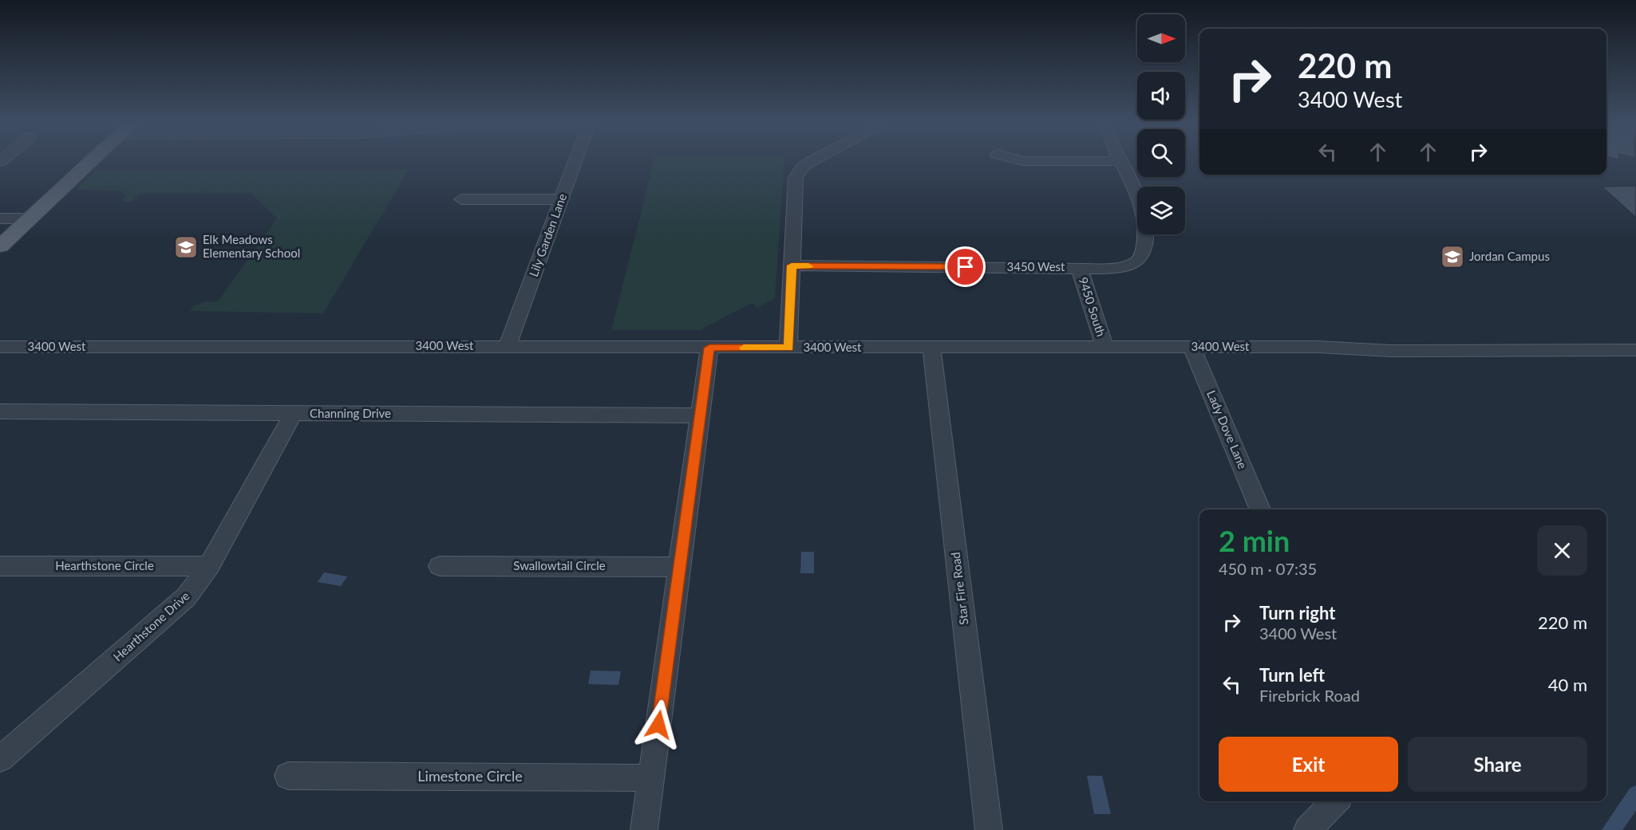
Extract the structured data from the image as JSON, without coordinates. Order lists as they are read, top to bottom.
{
  "streets": {
    "street": [
      "Lily Garden Lane",
      "3450 West",
      "9450 South",
      "3400 West",
      "Channing Drive",
      "Lady Dove Lane",
      "Hearthstone Circle",
      "Swallowtail Circle",
      "Star Fire Road",
      "Hearthstone Drive",
      "Limestone Circle"
    ]
  },
  "crossings": [
    ["Lily Garden Lane", "3400 West"],
    ["3450 West", "9450 South"],
    ["9450 South", "3400 West"],
    ["3400 West", "Lady Dove Lane"],
    ["3400 West", "Star Fire Road"],
    ["Channing Drive", "Hearthstone Drive"],
    ["Hearthstone Circle", "Hearthstone Drive"]
  ],
  "places": {
    "school or university": ["Elk Meadows Elementary School", "Jordan Campus"]
  },
  "north": "right",
  "page": {
    "turn": ["220 m", "3400 West"],
    "heading": ["2 min", "450 m · 07:35"],
    "list": [
      {
        "name": "Turn right",
        "note": "3400 West",
        "value": "220 m"
      },
      {
        "name": "Turn left",
        "note": "Firebrick Road",
        "value": "40 m"
      }
    ],
    "buttons": ["Exit", "Share"]
  }
}
